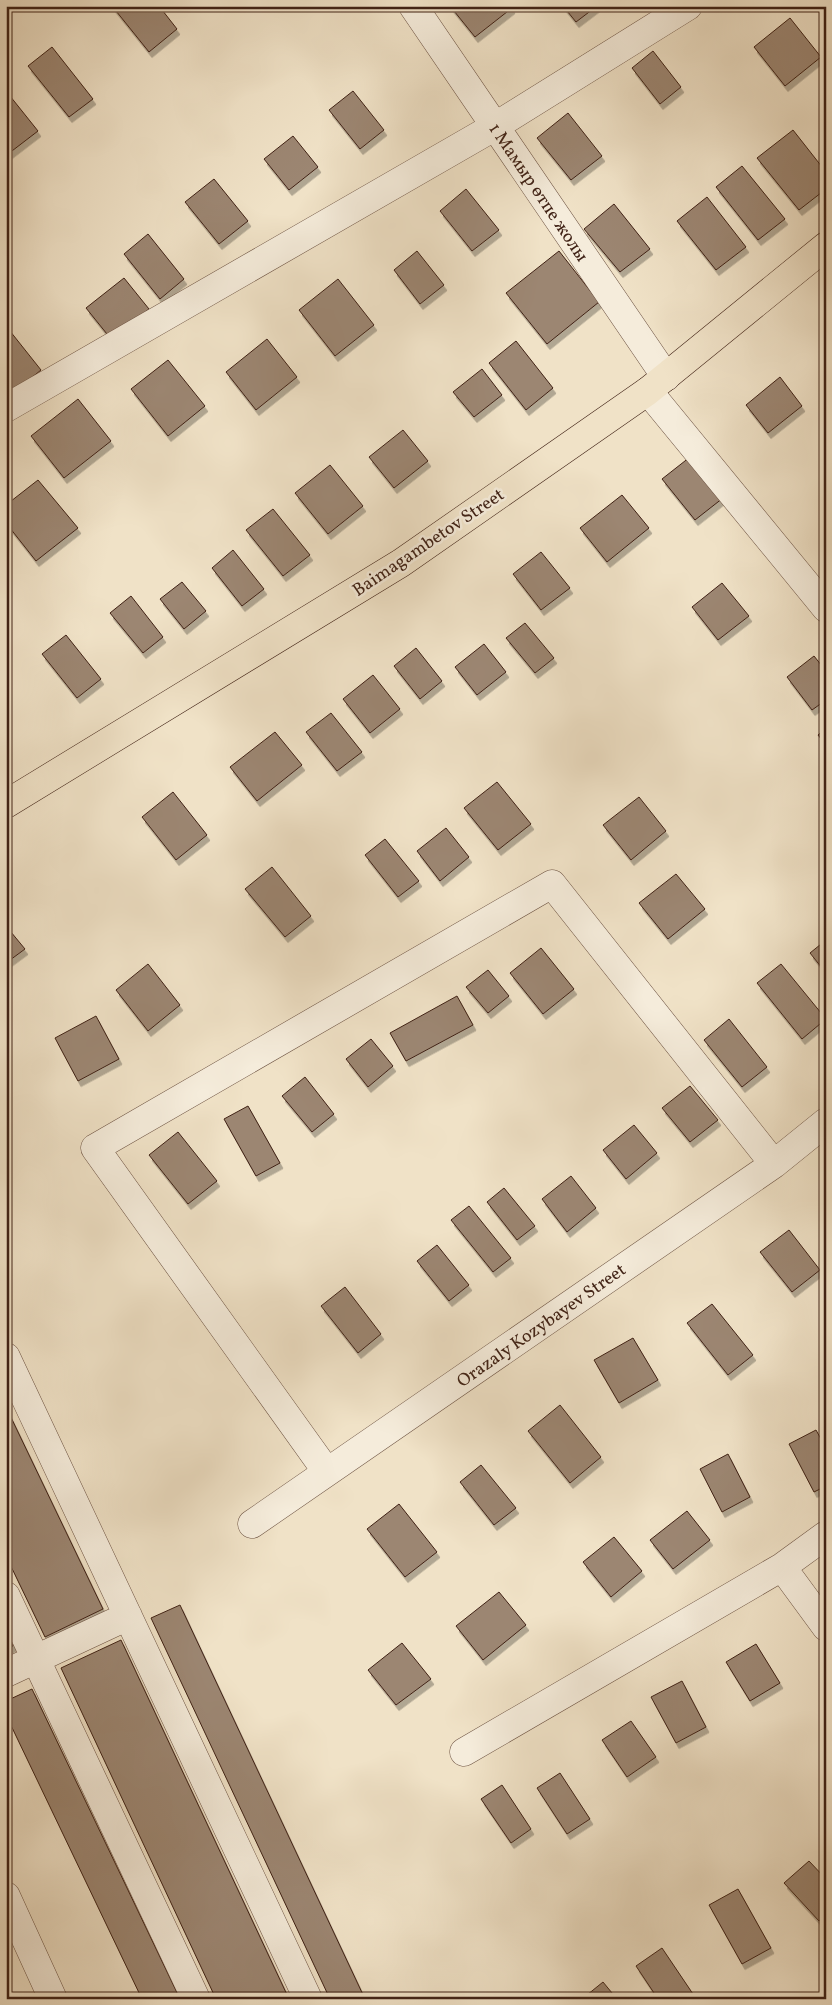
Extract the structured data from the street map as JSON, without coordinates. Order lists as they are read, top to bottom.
{
  "streets": {
    "main road": ["Baimagambetov Street"],
    "street": ["1 Мамыр өтпе жолы", "Orazaly Kozybayev Street"]
  },
  "crossings": [
    ["1 Мамыр өтпе жолы", "Baimagambetov Street"]
  ]
}
